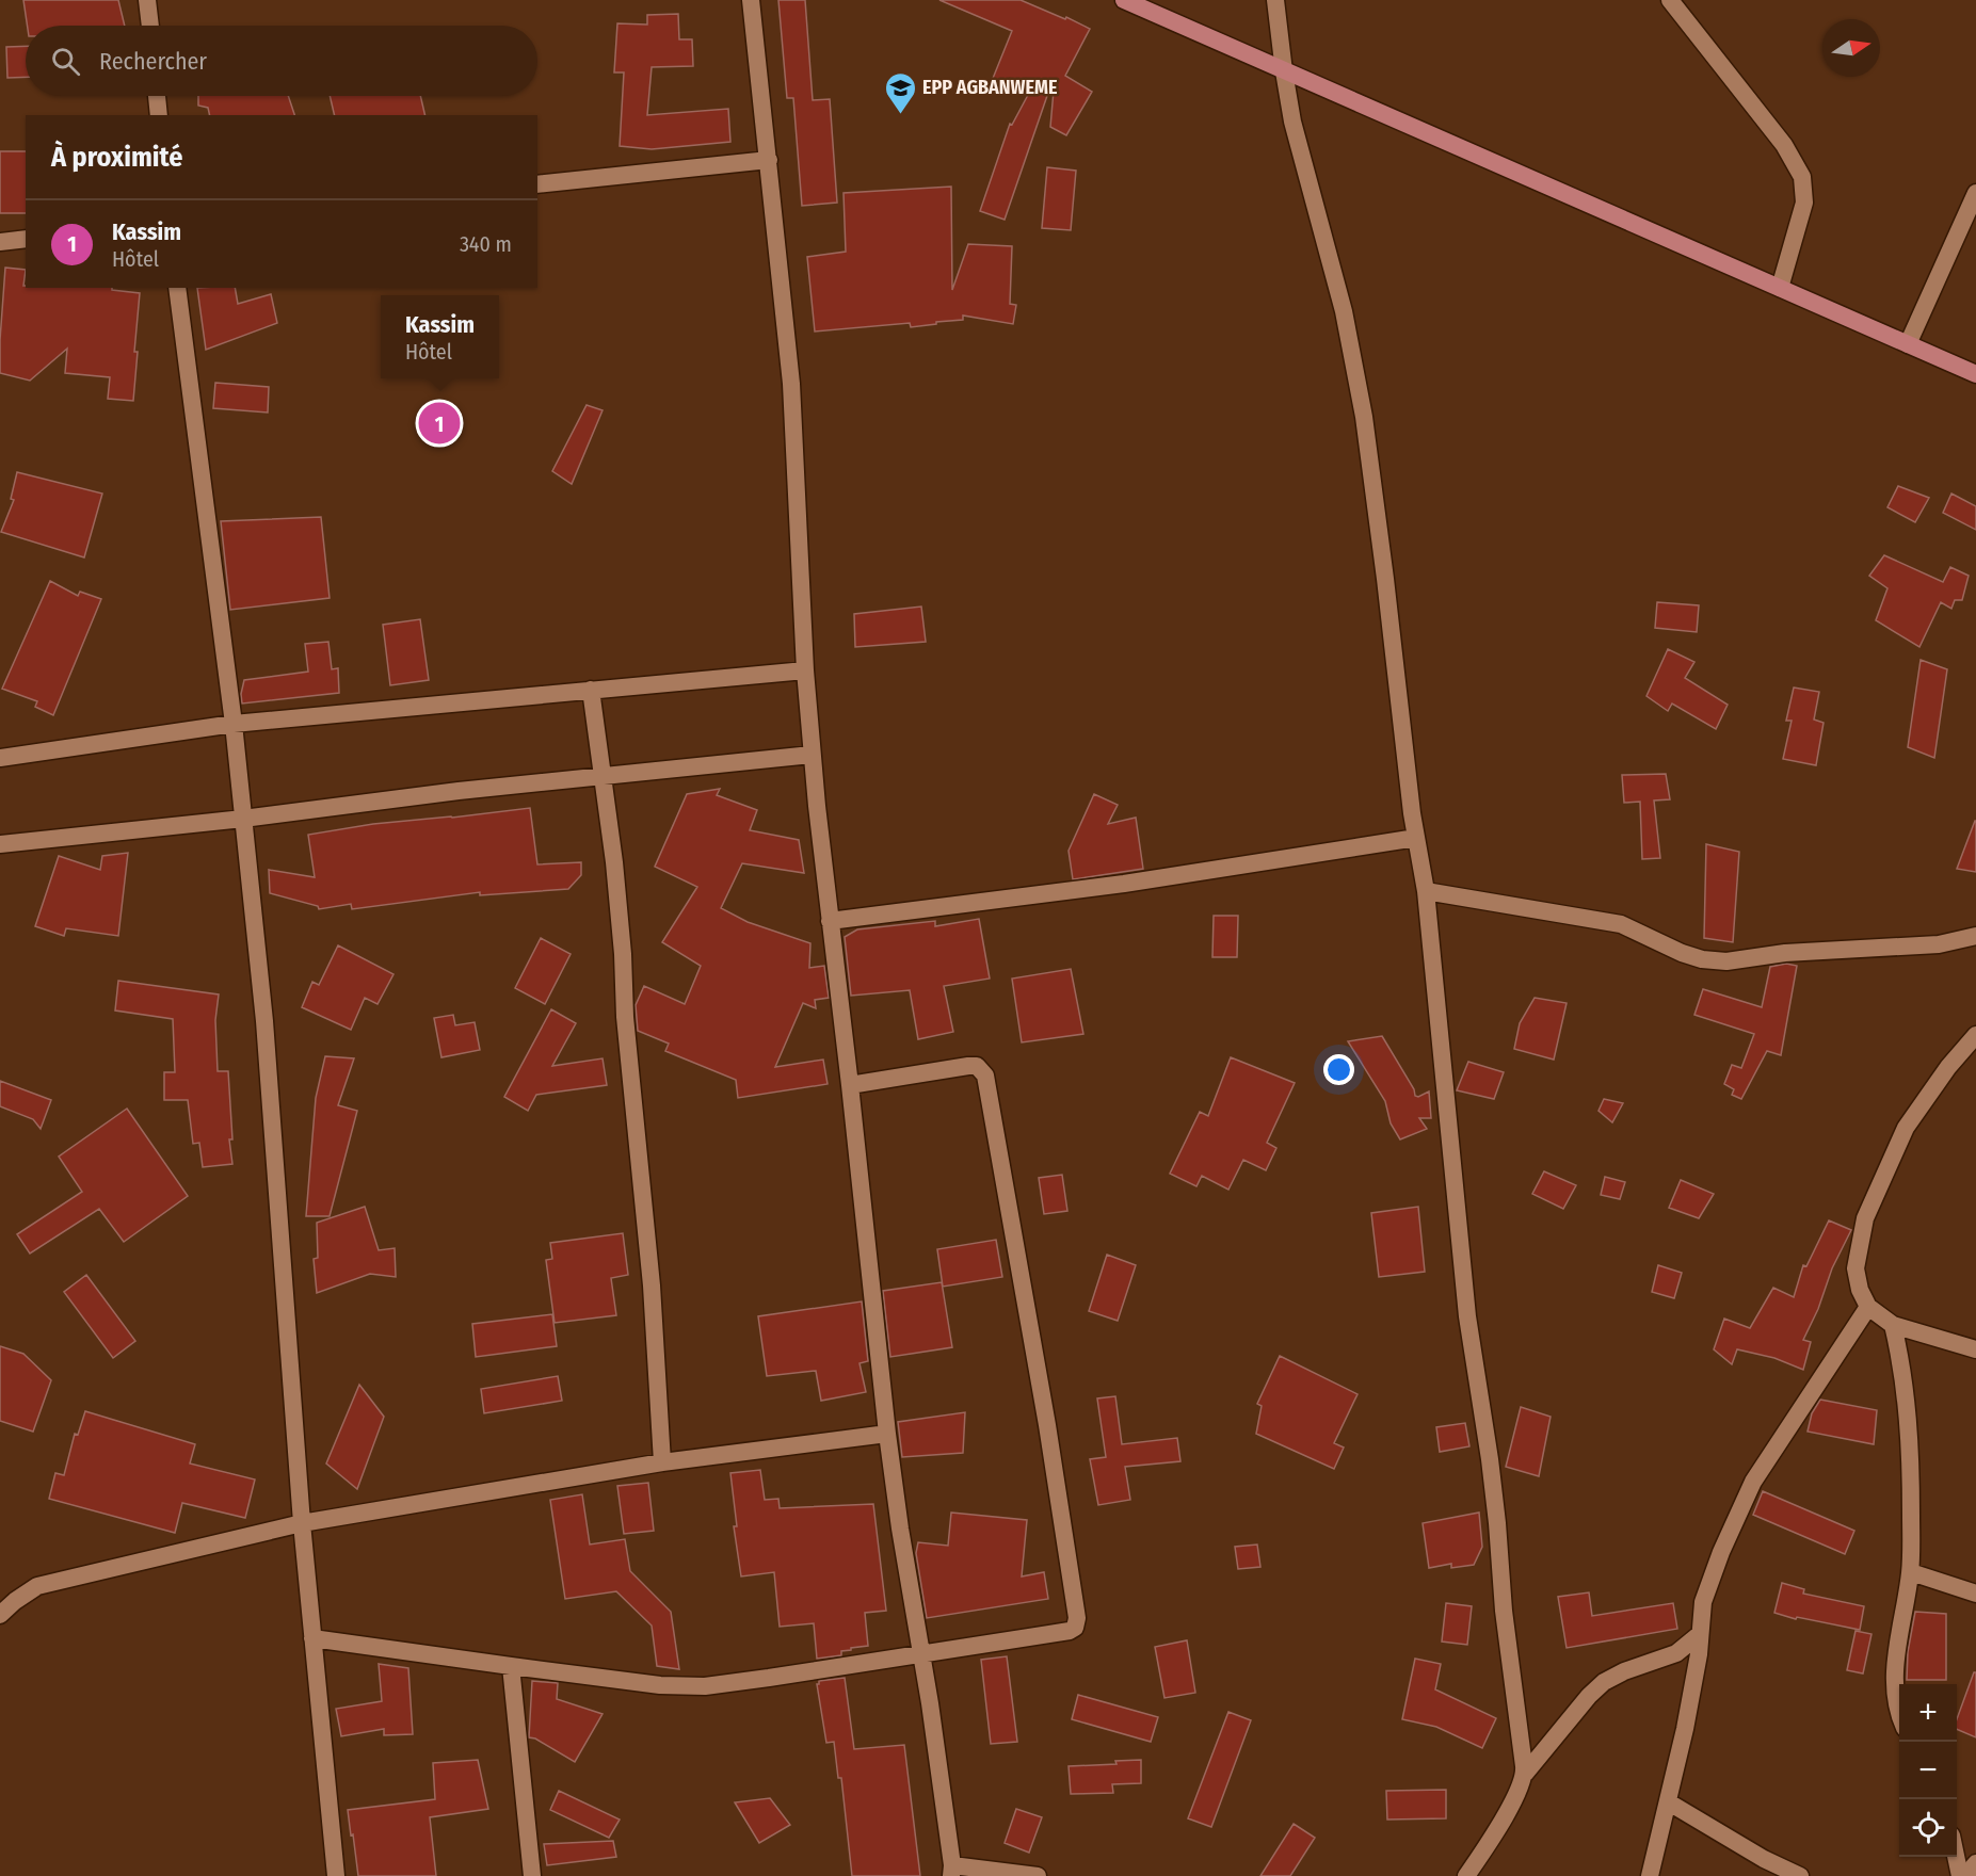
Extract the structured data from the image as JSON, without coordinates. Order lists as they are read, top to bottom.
{
  "places": {
    "school or university": ["EPP AGBANWEME"]
  },
  "north": "right",
  "page": {
    "search": "Rechercher",
    "heading": "À proximité",
    "list": [
      {
        "mark": "1",
        "name": "Kassim",
        "note": "Hôtel",
        "value": "340 m"
      }
    ],
    "popup": ["Kassim", "Hôtel"],
    "pins": "1",
    "map_buttons": ["+", "−"]
  }
}
